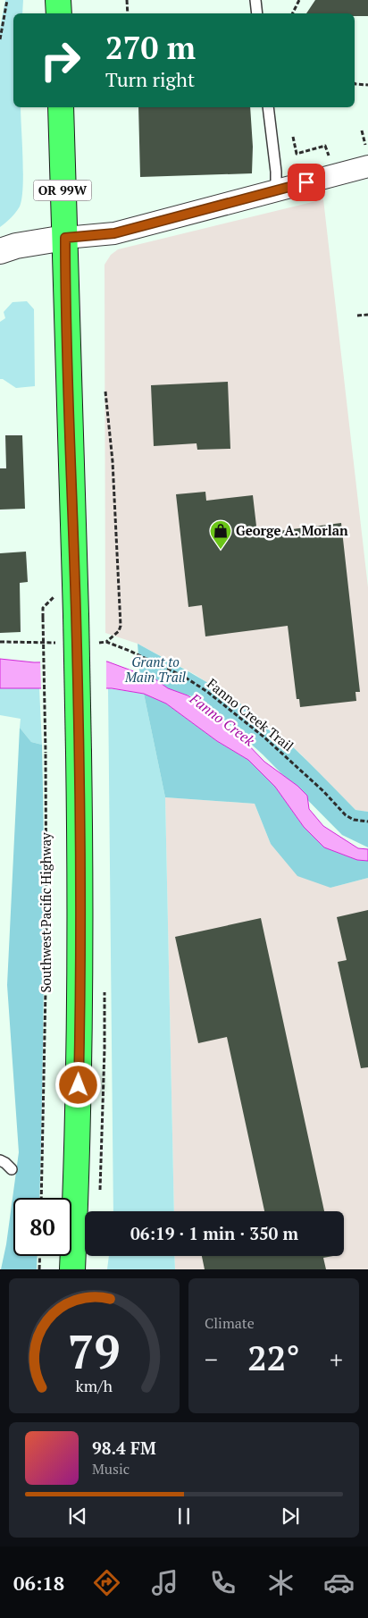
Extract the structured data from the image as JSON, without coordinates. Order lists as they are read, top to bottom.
{
  "streets": {
    "highway": ["OR 99W"],
    "path": ["Fanno Creek Trail", "Southwest Pacific Highway"]
  },
  "water": ["Fanno Creek"],
  "parks": ["Grant to Main Trail"],
  "places": {
    "shop": ["George A. Morlan"]
  },
  "page": {
    "turn": ["270 m", "Turn right"],
    "limit": "80",
    "trip": "06:19 · 1 min · 350 m",
    "tile": "Climate",
    "heat": ["−", "22°", "+"],
    "song": ["98.4 FM", "Music"],
    "tabs": "06:18",
    "gauge": ["79", "km/h"]
  }
}
